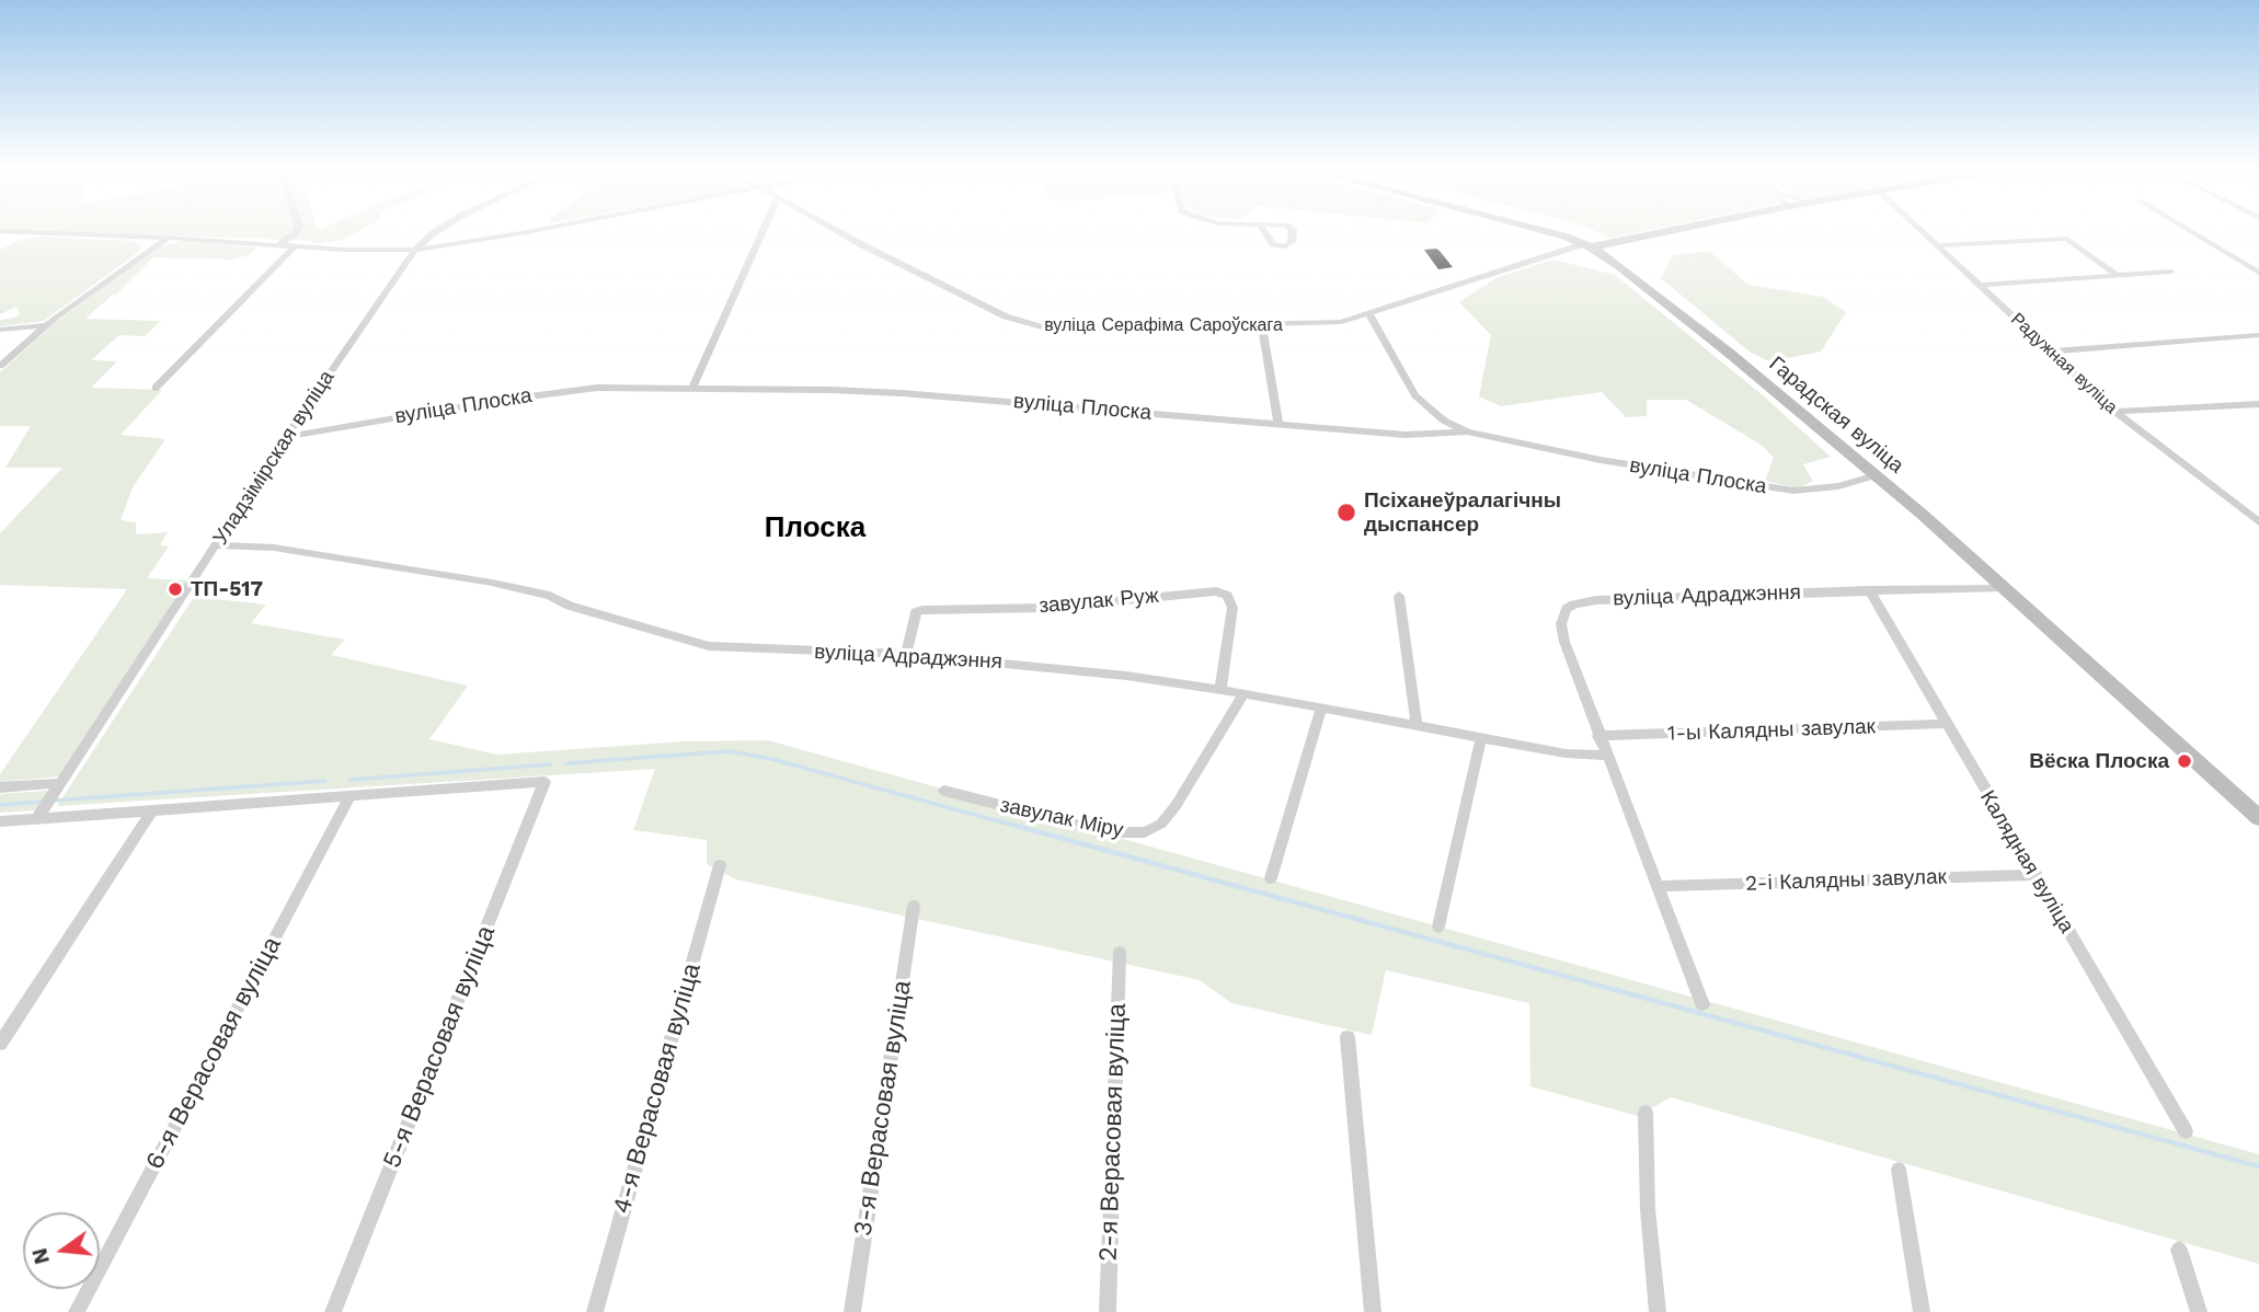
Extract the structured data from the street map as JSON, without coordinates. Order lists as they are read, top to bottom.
{
  "streets": {
    "main road": ["Гарадская вуліца"],
    "street": [
      "вуліца Серафіма Сароўскага",
      "Радужная вуліца",
      "вуліца Плоска",
      "Уладзімірская вуліца",
      "вуліца Адраджэння",
      "завулак Руж",
      "1-ы Калядны завулак",
      "завулак Міру",
      "Калядная вуліца",
      "2-і Калядны завулак",
      "5-я Верасовая вуліца",
      "6-я Верасовая вуліца",
      "4-я Верасовая вуліца",
      "3-я Верасовая вуліца",
      "2-я Верасовая вуліца"
    ]
  },
  "crossings": [
    ["вуліца Серафіма Сароўскага", "Гарадская вуліца"],
    ["вуліца Плоска", "Гарадская вуліца"],
    ["вуліца Плоска", "Уладзімірская вуліца"],
    ["Гарадская вуліца", "вуліца Адраджэння"],
    ["Уладзімірская вуліца", "вуліца Адраджэння"],
    ["вуліца Адраджэння", "завулак Руж"],
    ["вуліца Адраджэння", "1-ы Калядны завулак"],
    ["вуліца Адраджэння", "завулак Міру"],
    ["вуліца Адраджэння", "Калядная вуліца"],
    ["вуліца Адраджэння", "2-і Калядны завулак"],
    ["1-ы Калядны завулак", "Калядная вуліца"],
    ["Калядная вуліца", "2-і Калядны завулак"],
    ["5-я Верасовая вуліца", "6-я Верасовая вуліца"]
  ],
  "districts": ["Плоска"],
  "places": ["Псіханеўралагічны дыспансер", "ТП-517", "Вёска Плоска"],
  "north": "left"
}
